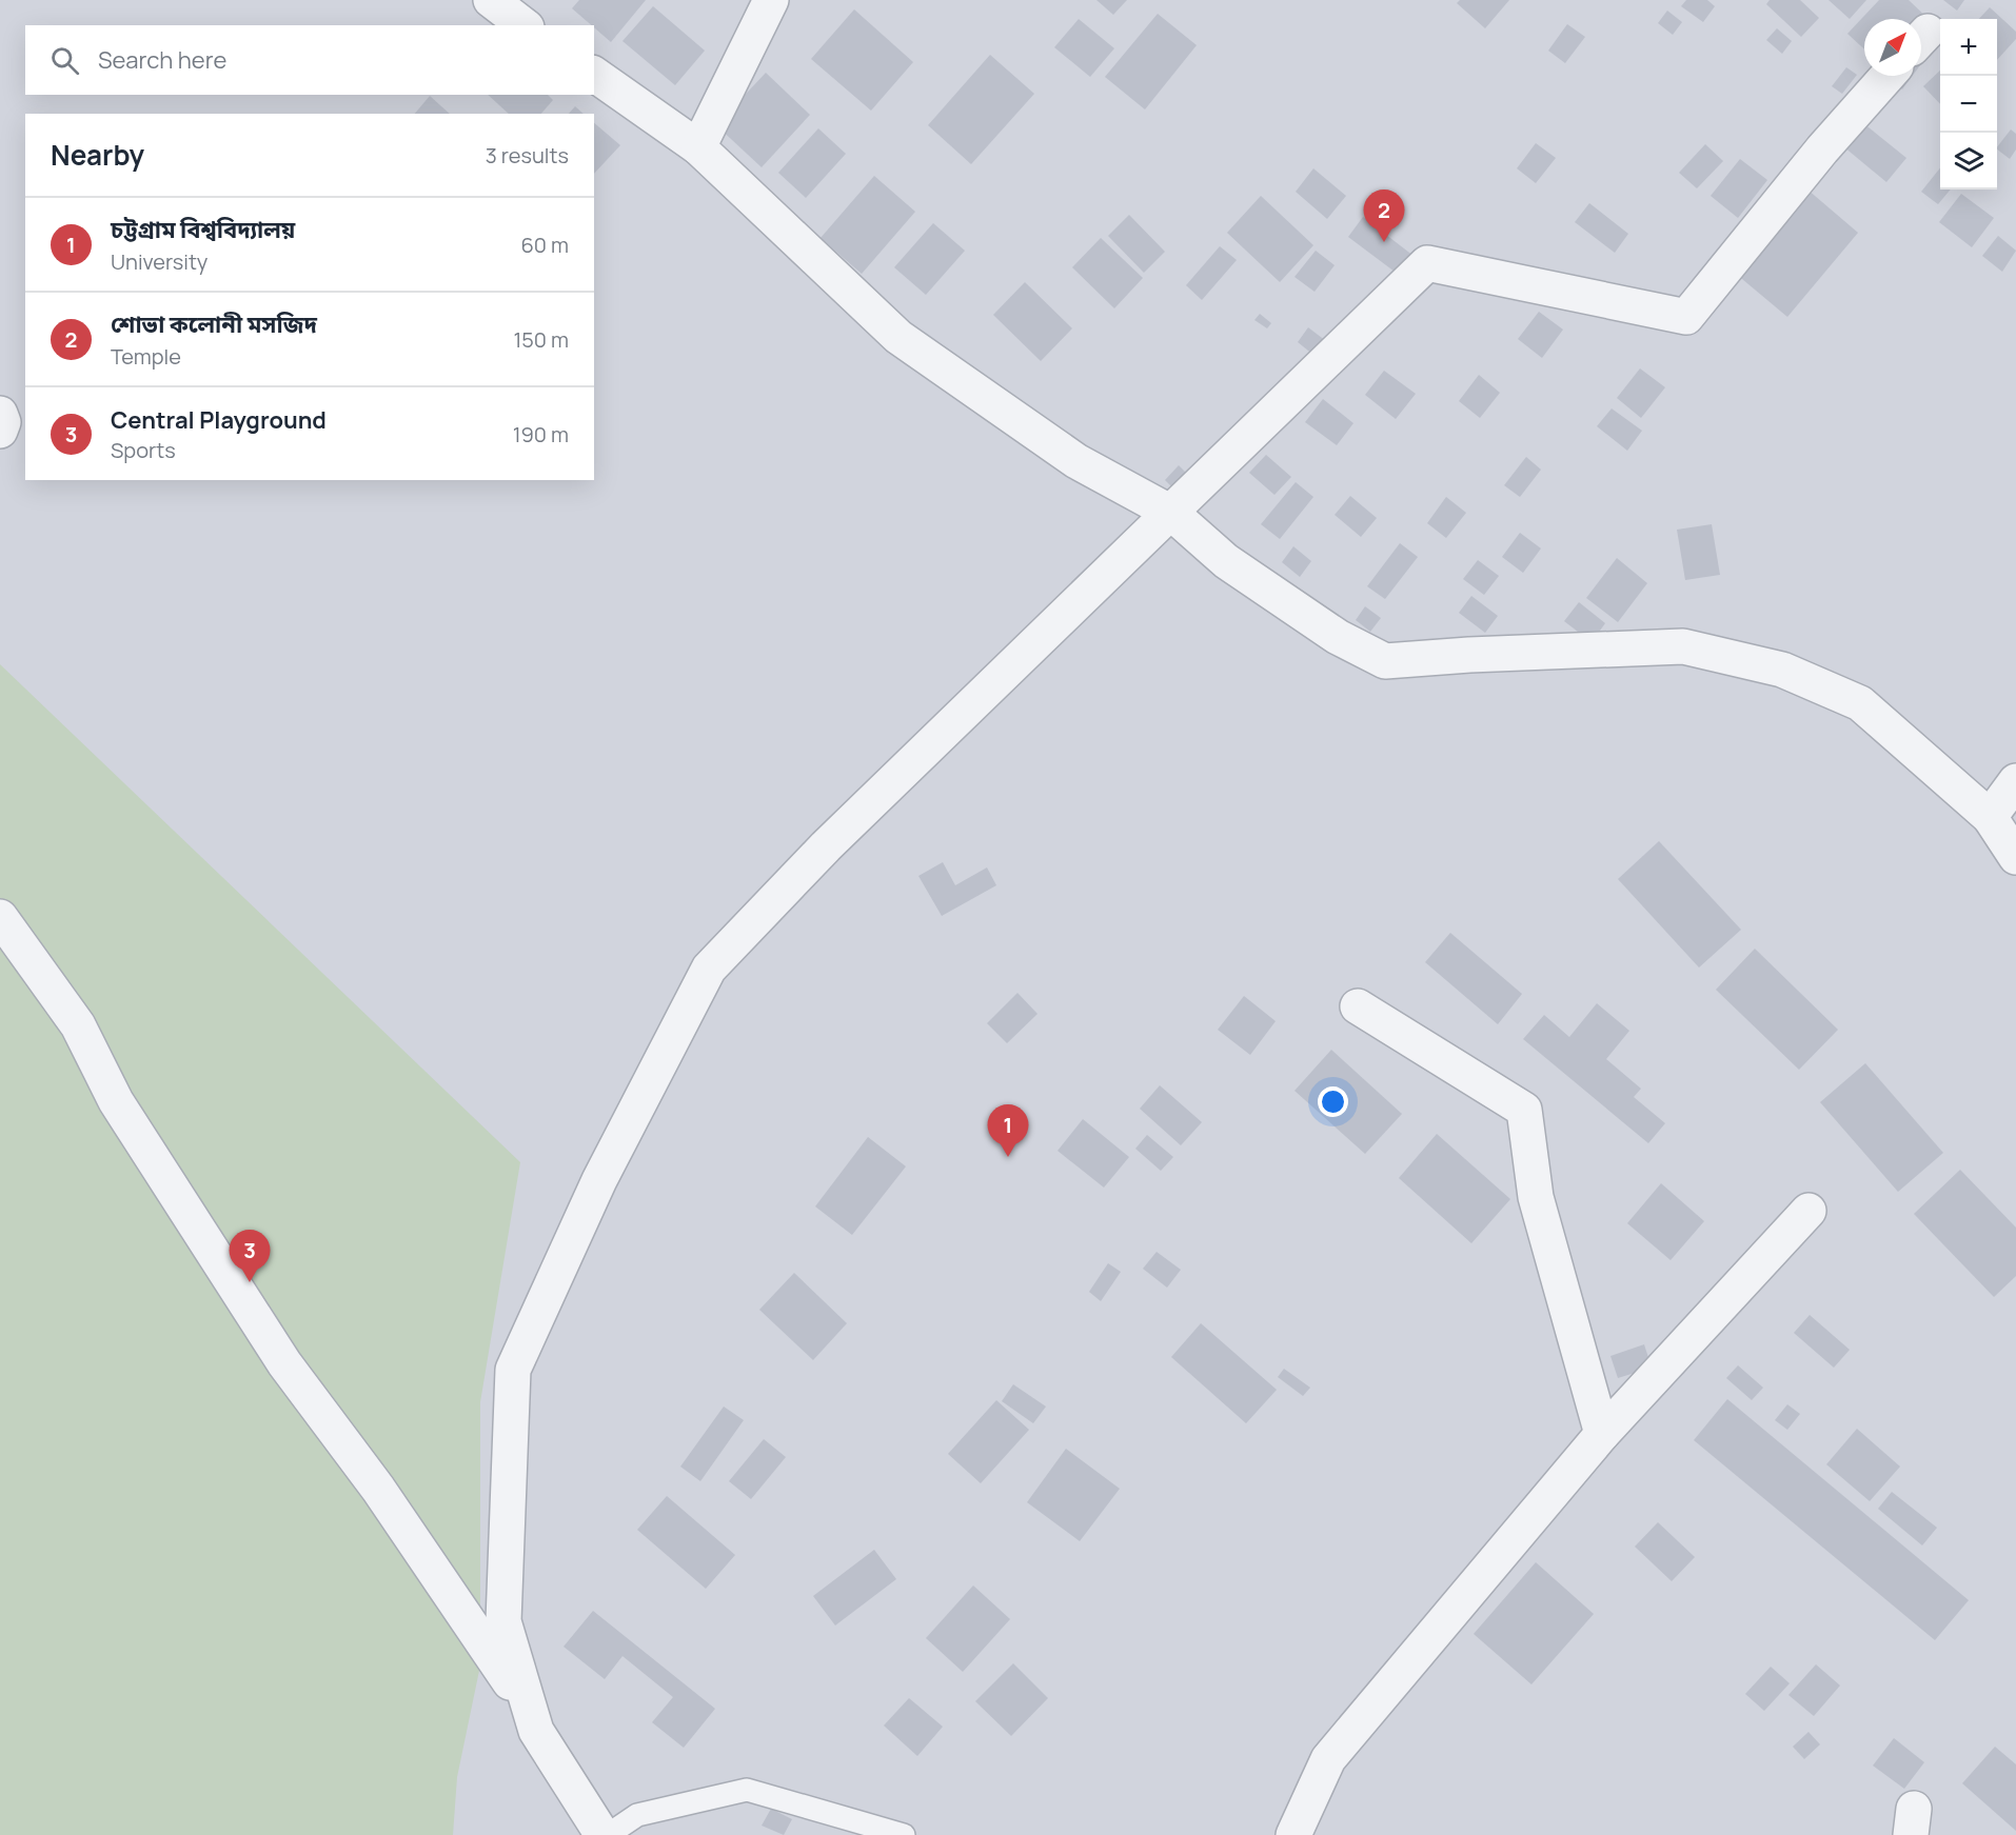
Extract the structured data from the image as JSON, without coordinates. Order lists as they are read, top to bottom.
{
  "north": "top right",
  "page": {
    "map_buttons": ["+", "−"],
    "search": "Search here",
    "heading": ["Nearby", "3 results"],
    "pins": ["2", "1", "3"],
    "list": [
      {
        "mark": "1",
        "name": "চট্টগ্রাম বিশ্ববিদ্যালয়",
        "note": "University",
        "value": "60 m"
      },
      {
        "mark": "2",
        "name": "শোভা কলোনী মসজিদ",
        "note": "Temple",
        "value": "150 m"
      },
      {
        "mark": "3",
        "name": "Central Playground",
        "note": "Sports",
        "value": "190 m"
      }
    ]
  }
}
